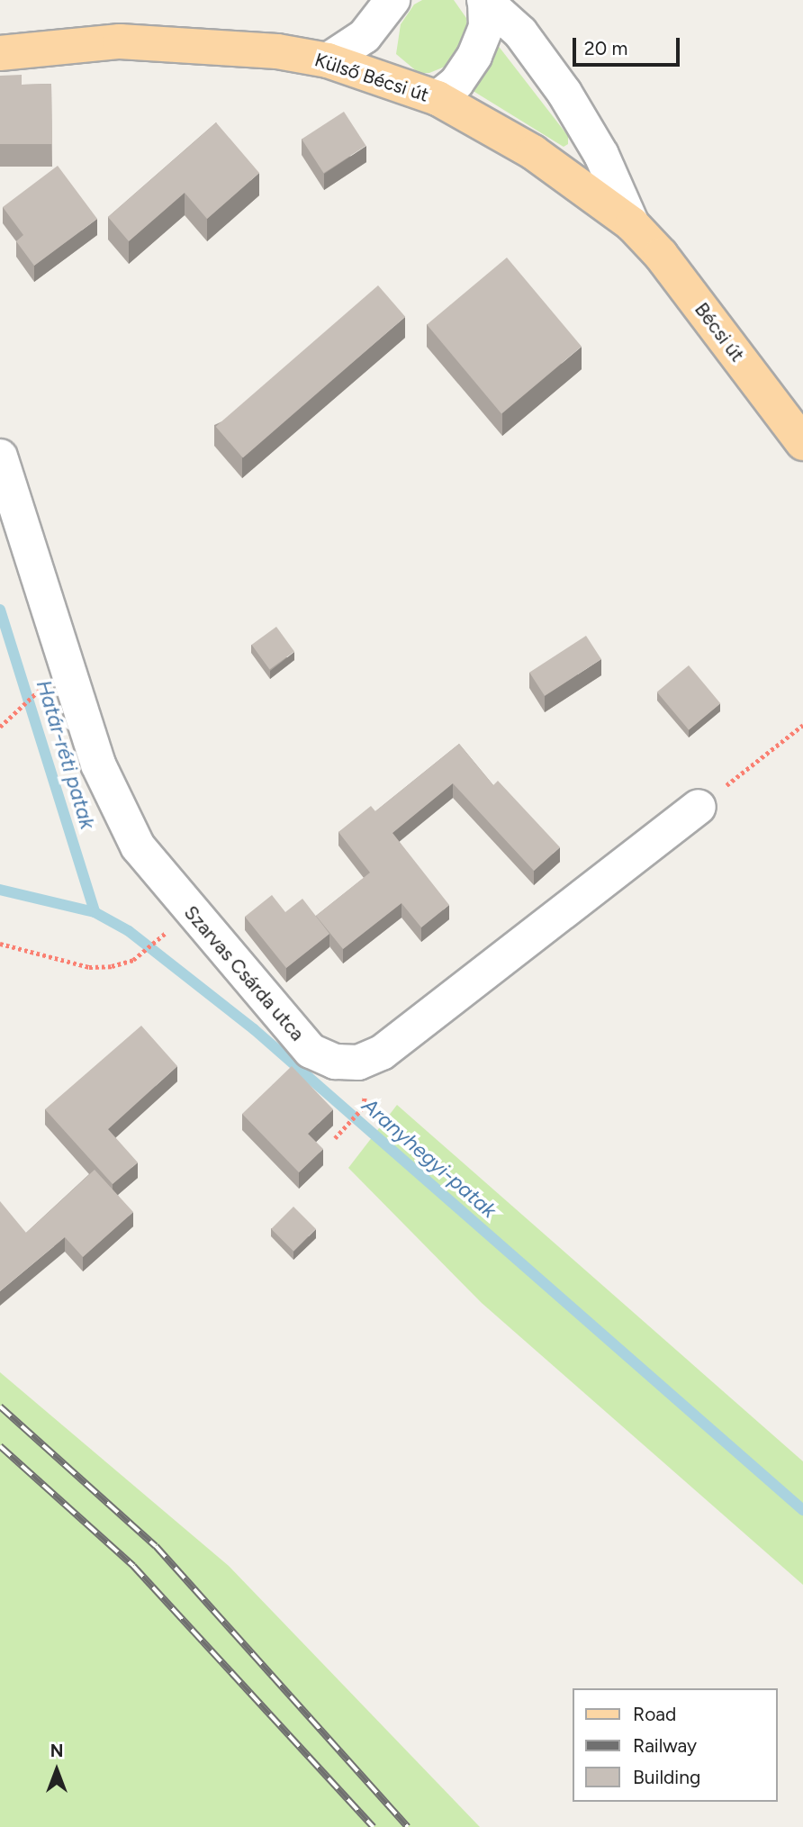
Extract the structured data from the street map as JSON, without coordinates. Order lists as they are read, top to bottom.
{
  "streets": {
    "main road": ["Külső Bécsi út", "Bécsi út"],
    "street": ["Szarvas Csárda utca"]
  },
  "crossings": [
    ["Külső Bécsi út", "Bécsi út"]
  ],
  "water": ["Határ-réti patak", "Aranyhegyi-patak"],
  "legend": ["Road", "Railway", "Building"],
  "scale_bar": "20 m",
  "north": "top"
}
